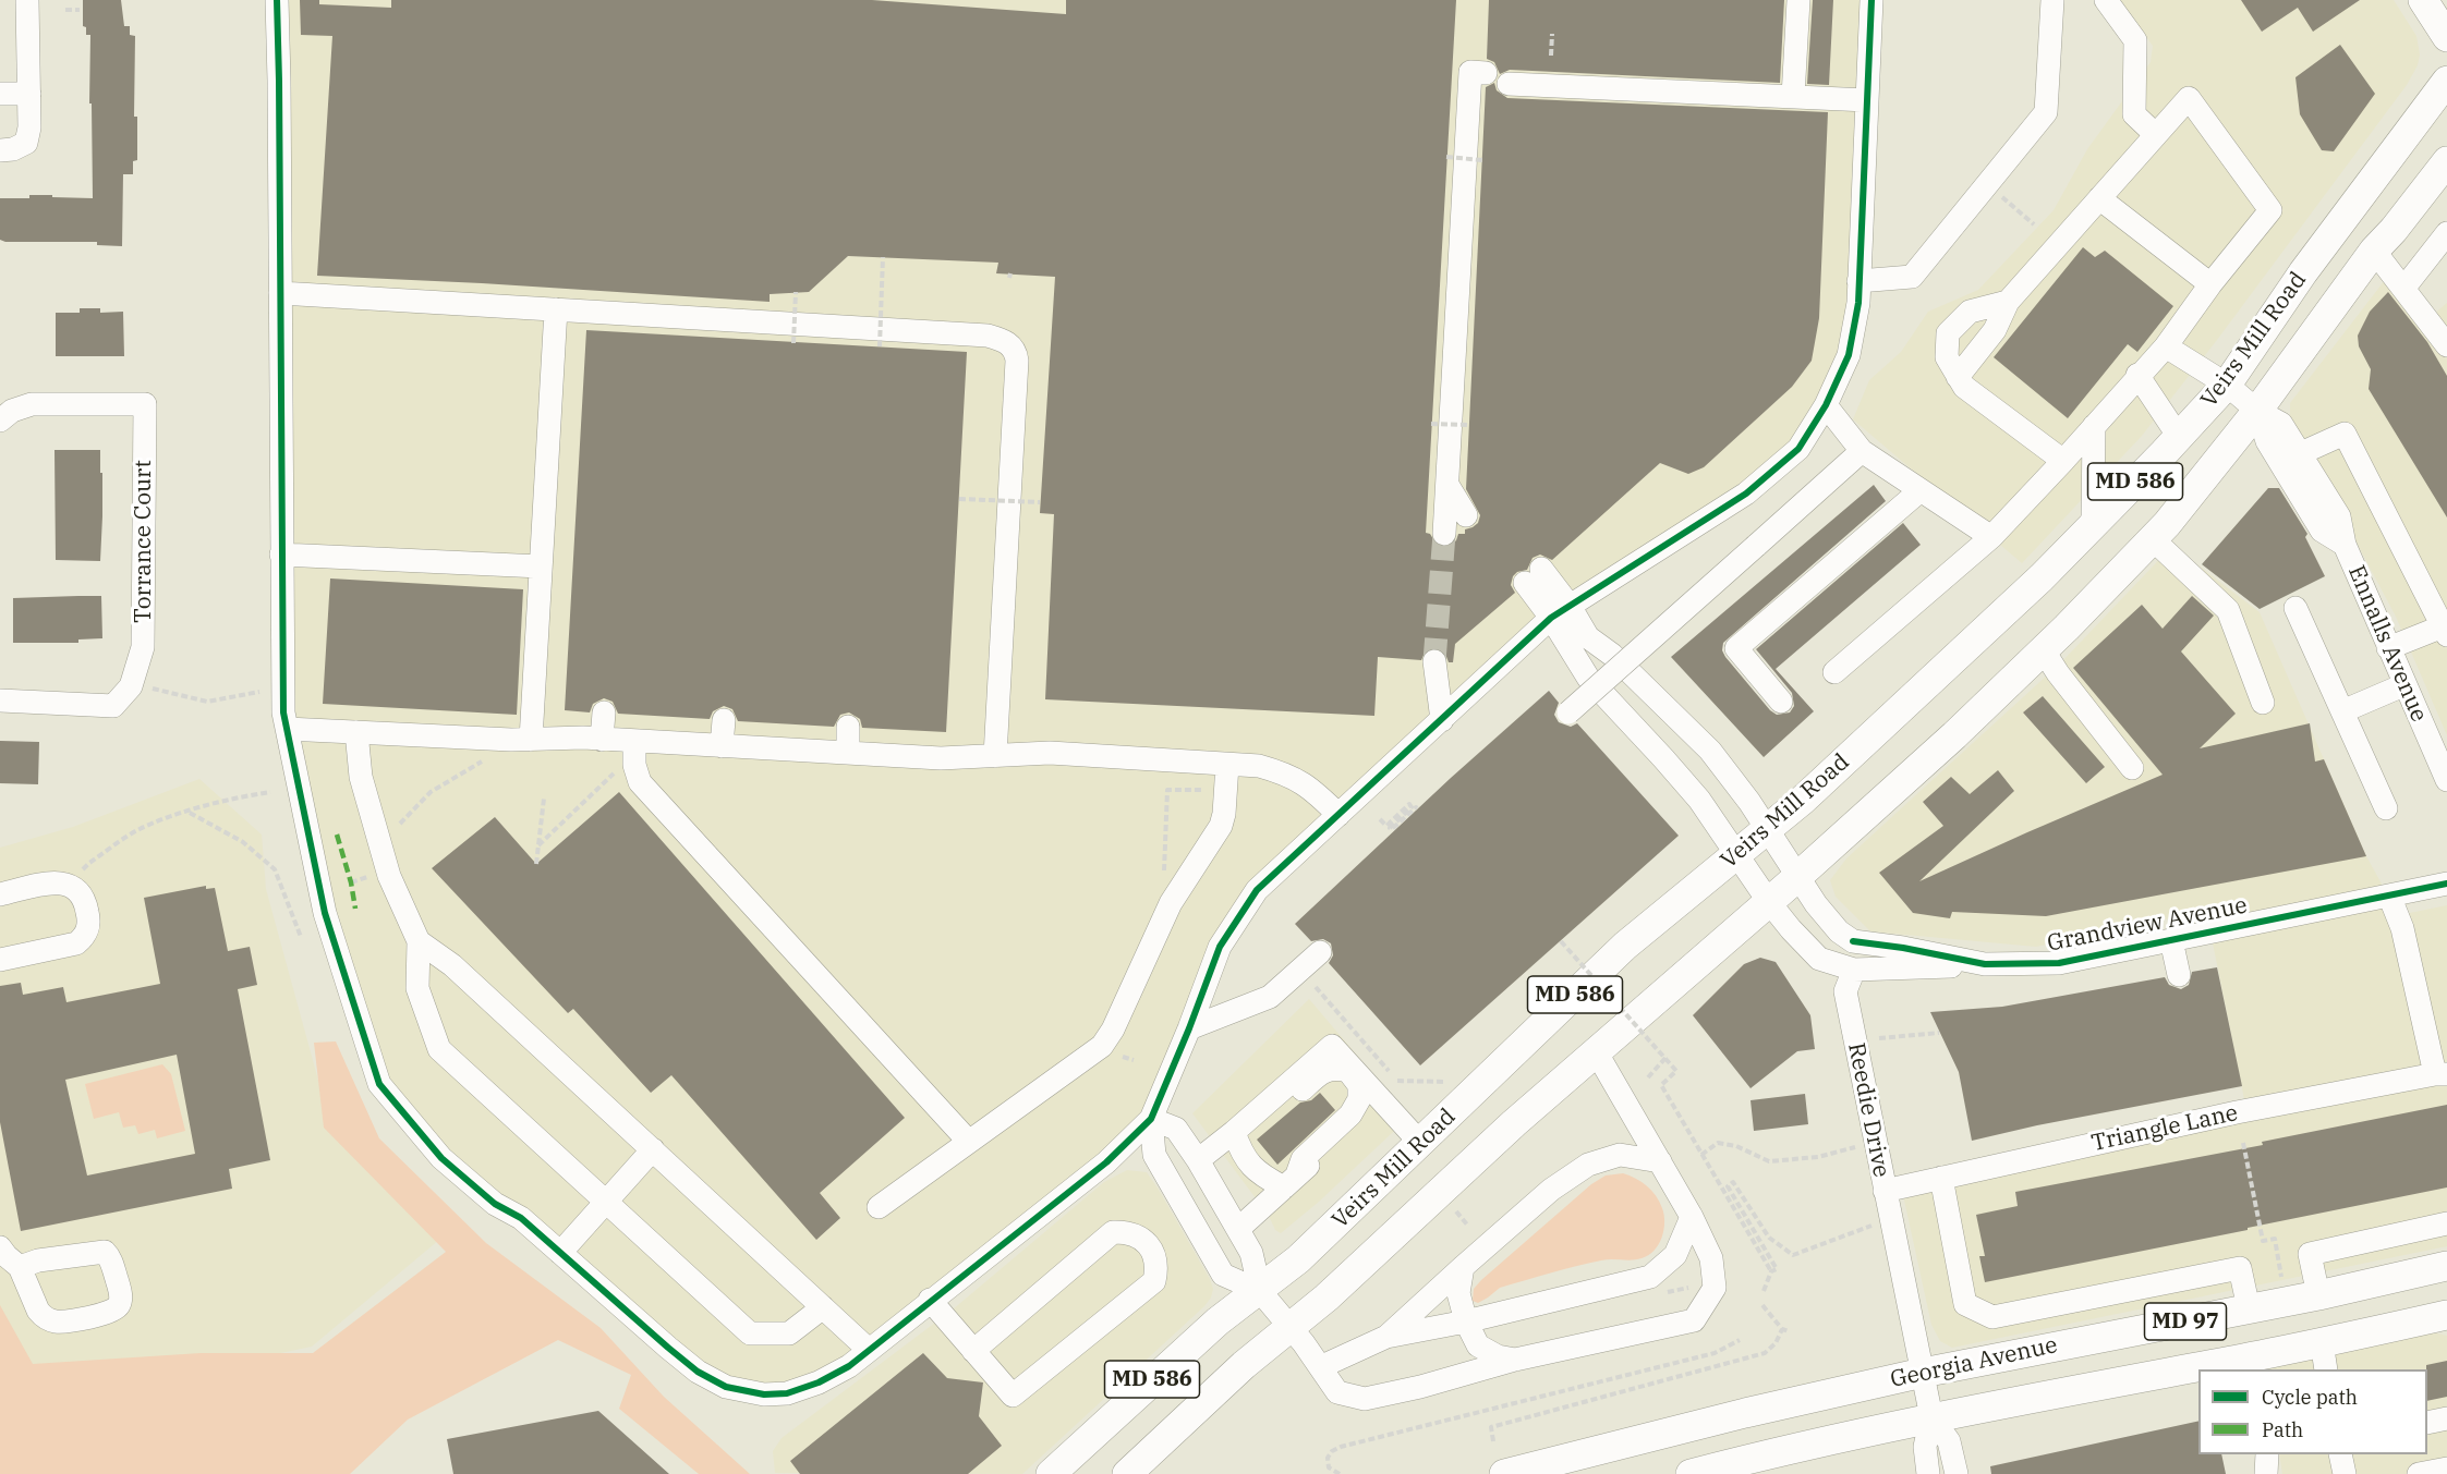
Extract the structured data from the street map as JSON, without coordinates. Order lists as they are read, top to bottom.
{
  "streets": {
    "main road": [
      "Veirs Mill Road",
      "MD 586",
      "MD 97",
      "Georgia Avenue"
    ],
    "street": [
      "Torrance Court",
      "Ennalls Avenue",
      "Grandview Avenue",
      "Reedie Drive",
      "Triangle Lane"
    ]
  },
  "crossings": [
    ["Veirs Mill Road", "Ennalls Avenue"],
    ["Veirs Mill Road", "Grandview Avenue"],
    ["Grandview Avenue", "Reedie Drive"],
    ["Reedie Drive", "Triangle Lane"],
    ["Reedie Drive", "Georgia Avenue"]
  ],
  "legend": ["Cycle path", "Path"]
}
